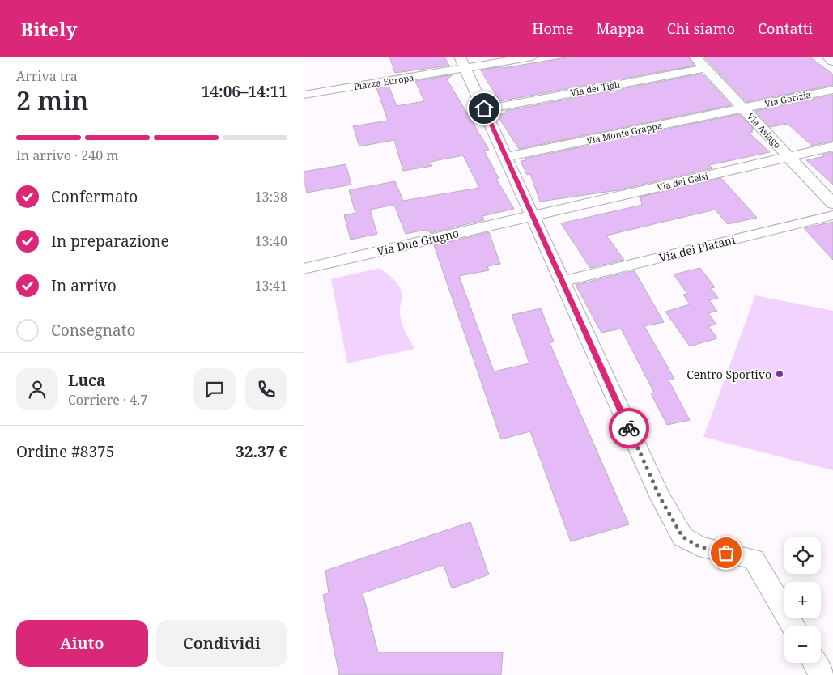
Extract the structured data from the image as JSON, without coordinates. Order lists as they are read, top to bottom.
{
  "streets": {
    "street": [
      "Piazza Europa",
      "Via dei Tigli",
      "Via Gorizia",
      "Via Asiago",
      "Via Monte Grappa",
      "Via dei Gelsi",
      "Via Due Giugno",
      "Via dei Platani"
    ]
  },
  "crossings": [
    ["Via dei Tigli", "Via Asiago"],
    ["Via Gorizia", "Via Asiago"],
    ["Via Gorizia", "Via Monte Grappa"],
    ["Via Asiago", "Via Monte Grappa"],
    ["Via Asiago", "Via dei Gelsi"],
    ["Via dei Gelsi", "Via Due Giugno"]
  ],
  "places": ["Centro Sportivo"],
  "page": {
    "header": "Bitely",
    "nav": [
      "Home",
      "Mappa",
      "Chi siamo",
      "Contatti"
    ],
    "heading": ["2 min", "Arriva tra", "14:06–14:11"],
    "panel": [
      "Luca",
      "Corriere · 4.7",
      "Ordine #8375",
      "32.37 €"
    ],
    "bar": "In arrivo · 240 m",
    "list": [
      ["Confermato", "13:38"],
      ["In preparazione", "13:40"],
      ["In arrivo", "13:41"],
      "Consegnato"
    ],
    "map_buttons": ["+", "−"],
    "buttons": ["Aiuto", "Condividi"]
  }
}
